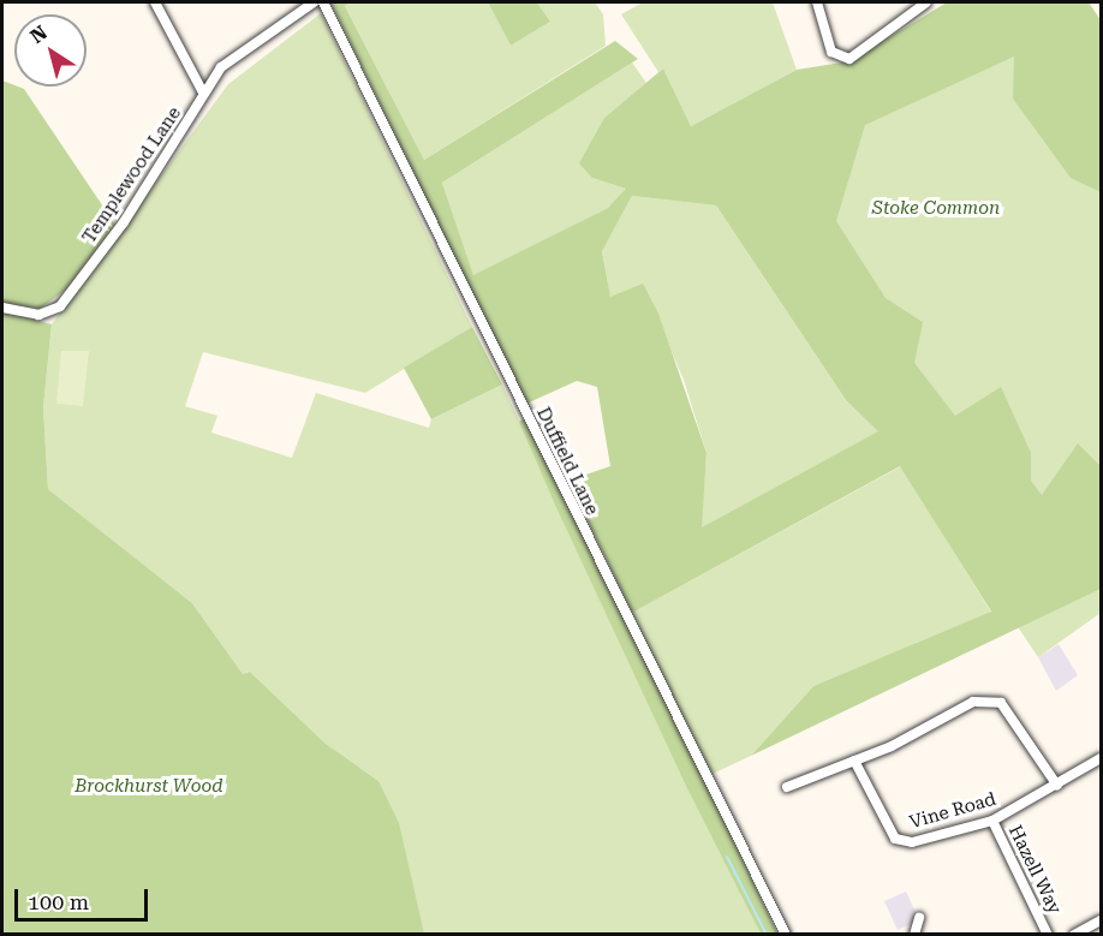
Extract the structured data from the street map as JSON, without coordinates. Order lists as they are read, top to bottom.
{
  "streets": {
    "street": [
      "Templewood Lane",
      "Duffield Lane",
      "Vine Road",
      "Hazell Way"
    ]
  },
  "crossings": [
    ["Vine Road", "Hazell Way"]
  ],
  "parks": ["Stoke Common", "Brockhurst Wood"],
  "scale_bar": "100 m",
  "north": "top left"
}
